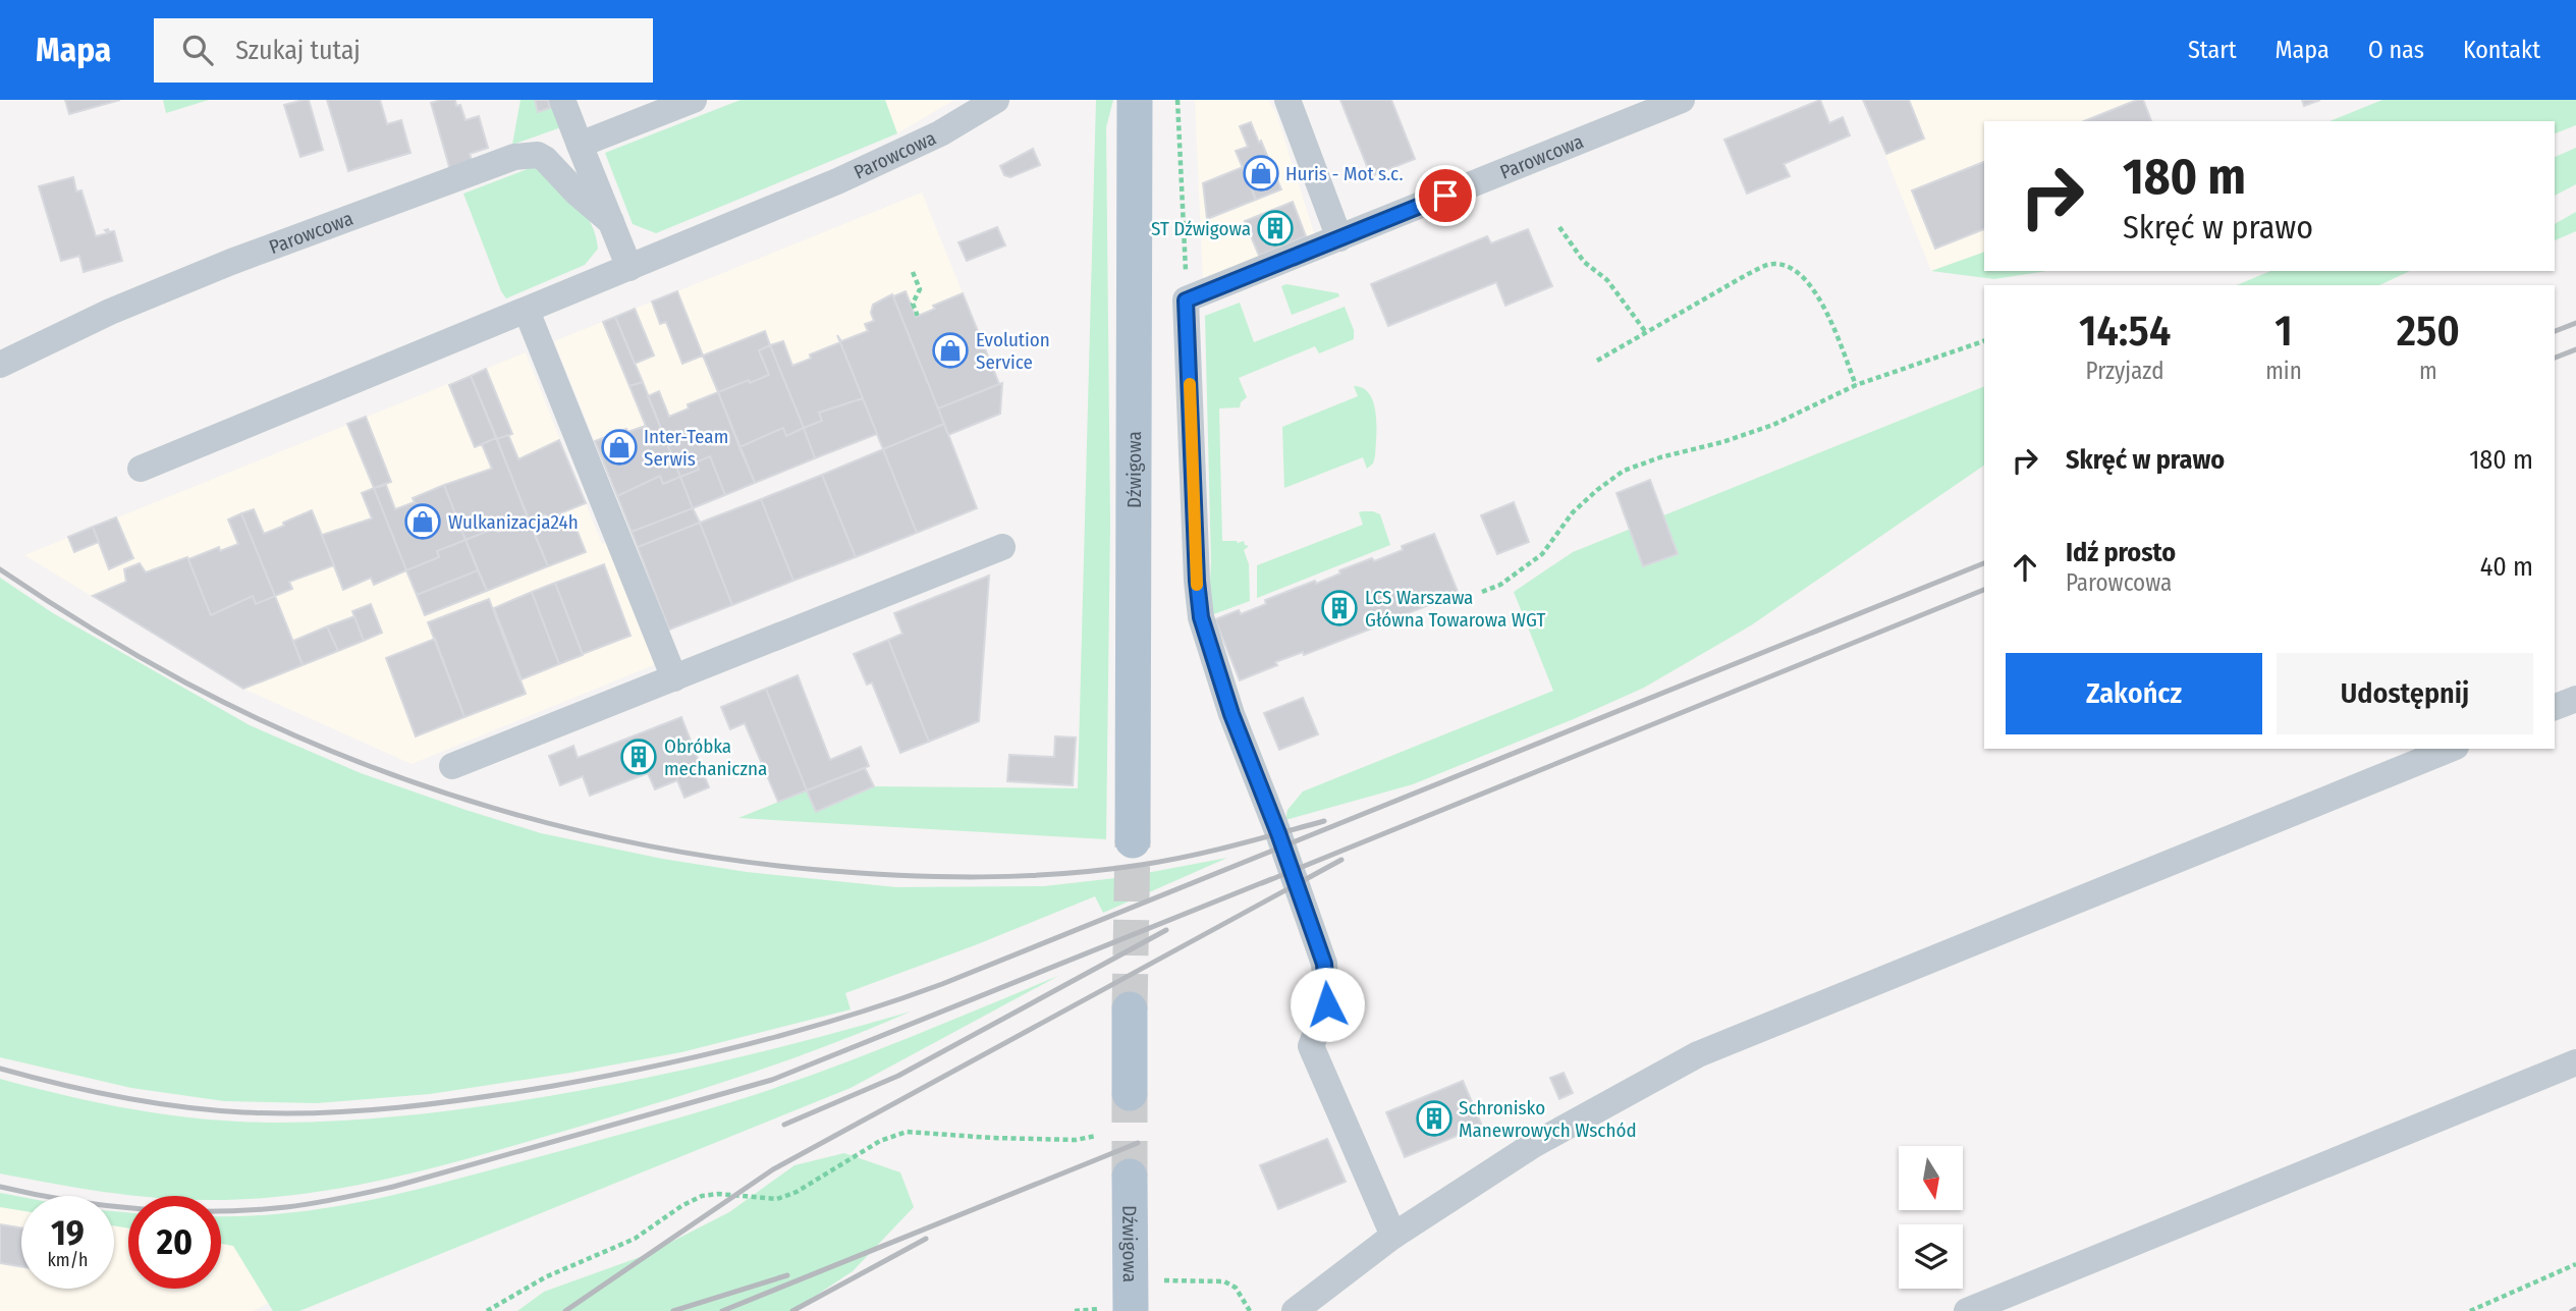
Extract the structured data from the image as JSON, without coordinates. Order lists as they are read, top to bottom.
{
  "streets": {
    "main road": ["Dźwigowa"],
    "street": ["Parowcowa"]
  },
  "places": {
    "shop": [
      "Huris - Mot s.c.",
      "Evolution Service",
      "Inter-Team Serwis",
      "Wulkanizacja24h"
    ],
    "building": [
      "ST Dźwigowa",
      "LCS Warszawa Główna Towarowa WGT",
      "Obróbka mechaniczna",
      "Schronisko Manewrowych Wschód"
    ]
  },
  "north": "bottom",
  "page": {
    "header": "Mapa",
    "search": "Szukaj tutaj",
    "nav": [
      "Start",
      "Mapa",
      "O nas",
      "Kontakt"
    ],
    "turn": ["180 m", "Skręć w prawo"],
    "eta": [
      "14:54",
      "Przyjazd",
      "1",
      "min",
      "250",
      "m"
    ],
    "list": [
      {
        "name": "Skręć w prawo",
        "value": "180 m"
      },
      {
        "name": "Idź prosto",
        "note": "Parowcowa",
        "value": "40 m"
      }
    ],
    "buttons": ["Zakończ", "Udostępnij"],
    "speed": "19 km/h",
    "limit": "20"
  }
}
